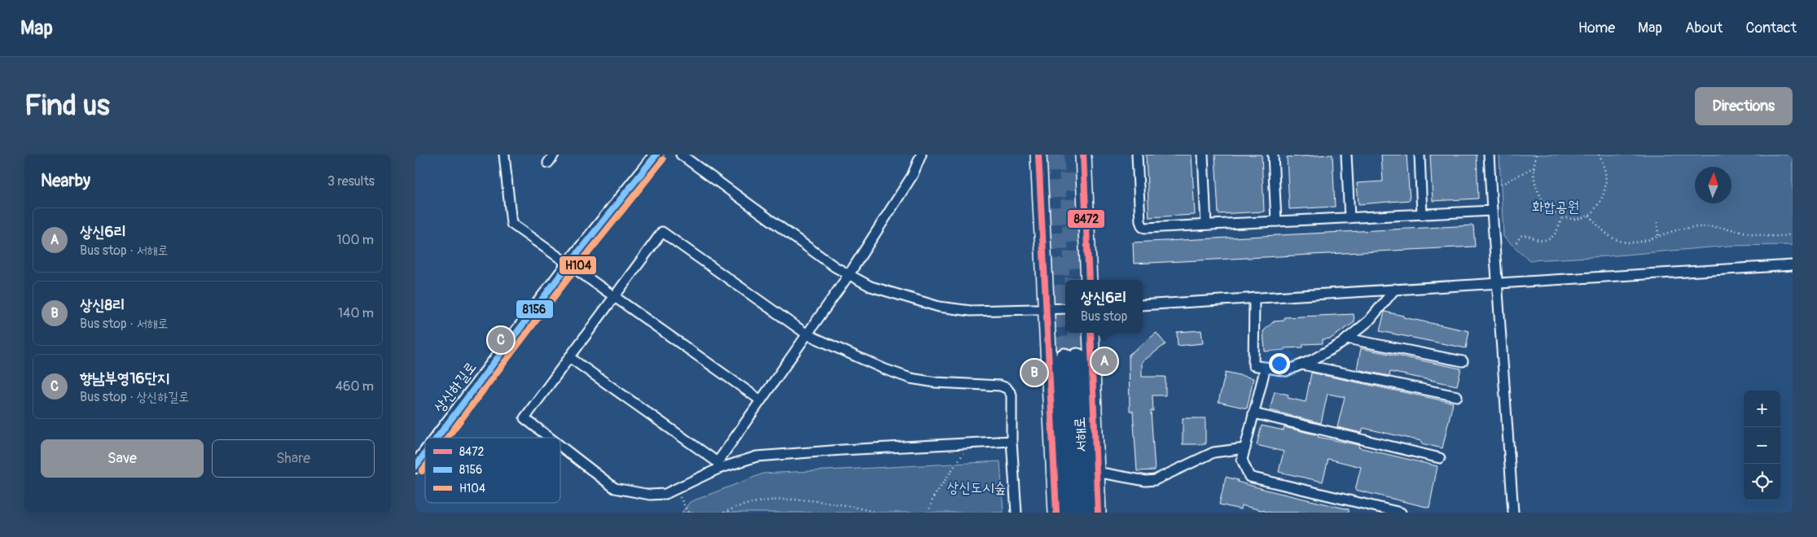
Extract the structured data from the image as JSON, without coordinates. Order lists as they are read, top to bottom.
{
  "streets": {
    "highway": ["서해로"],
    "street": ["상신하길로"]
  },
  "parks": ["화합공원", "상신도시숲"],
  "lines": ["transit line 8472", "transit line 8156", "transit line H104"],
  "legend": ["8472", "8156", "H104"],
  "north": "top",
  "page": {
    "header": "Map",
    "nav": [
      "Home",
      "Map",
      "About",
      "Contact"
    ],
    "buttons": [
      "Directions",
      ["Save", "Share"]
    ],
    "title": "Find us",
    "heading": ["Nearby", "3 results"],
    "list": [
      {
        "mark": "A",
        "name": "상신6리",
        "note": "Bus stop · 서해로",
        "value": "100 m"
      },
      {
        "mark": "B",
        "name": "상신8리",
        "note": "Bus stop · 서해로",
        "value": "140 m"
      },
      {
        "mark": "C",
        "name": "향남부영16단지",
        "note": "Bus stop · 상신하길로",
        "value": "460 m"
      }
    ],
    "popup": ["상신6리", "Bus stop"],
    "pins": ["C", "A", "B"],
    "map_buttons": ["+", "−"]
  }
}
